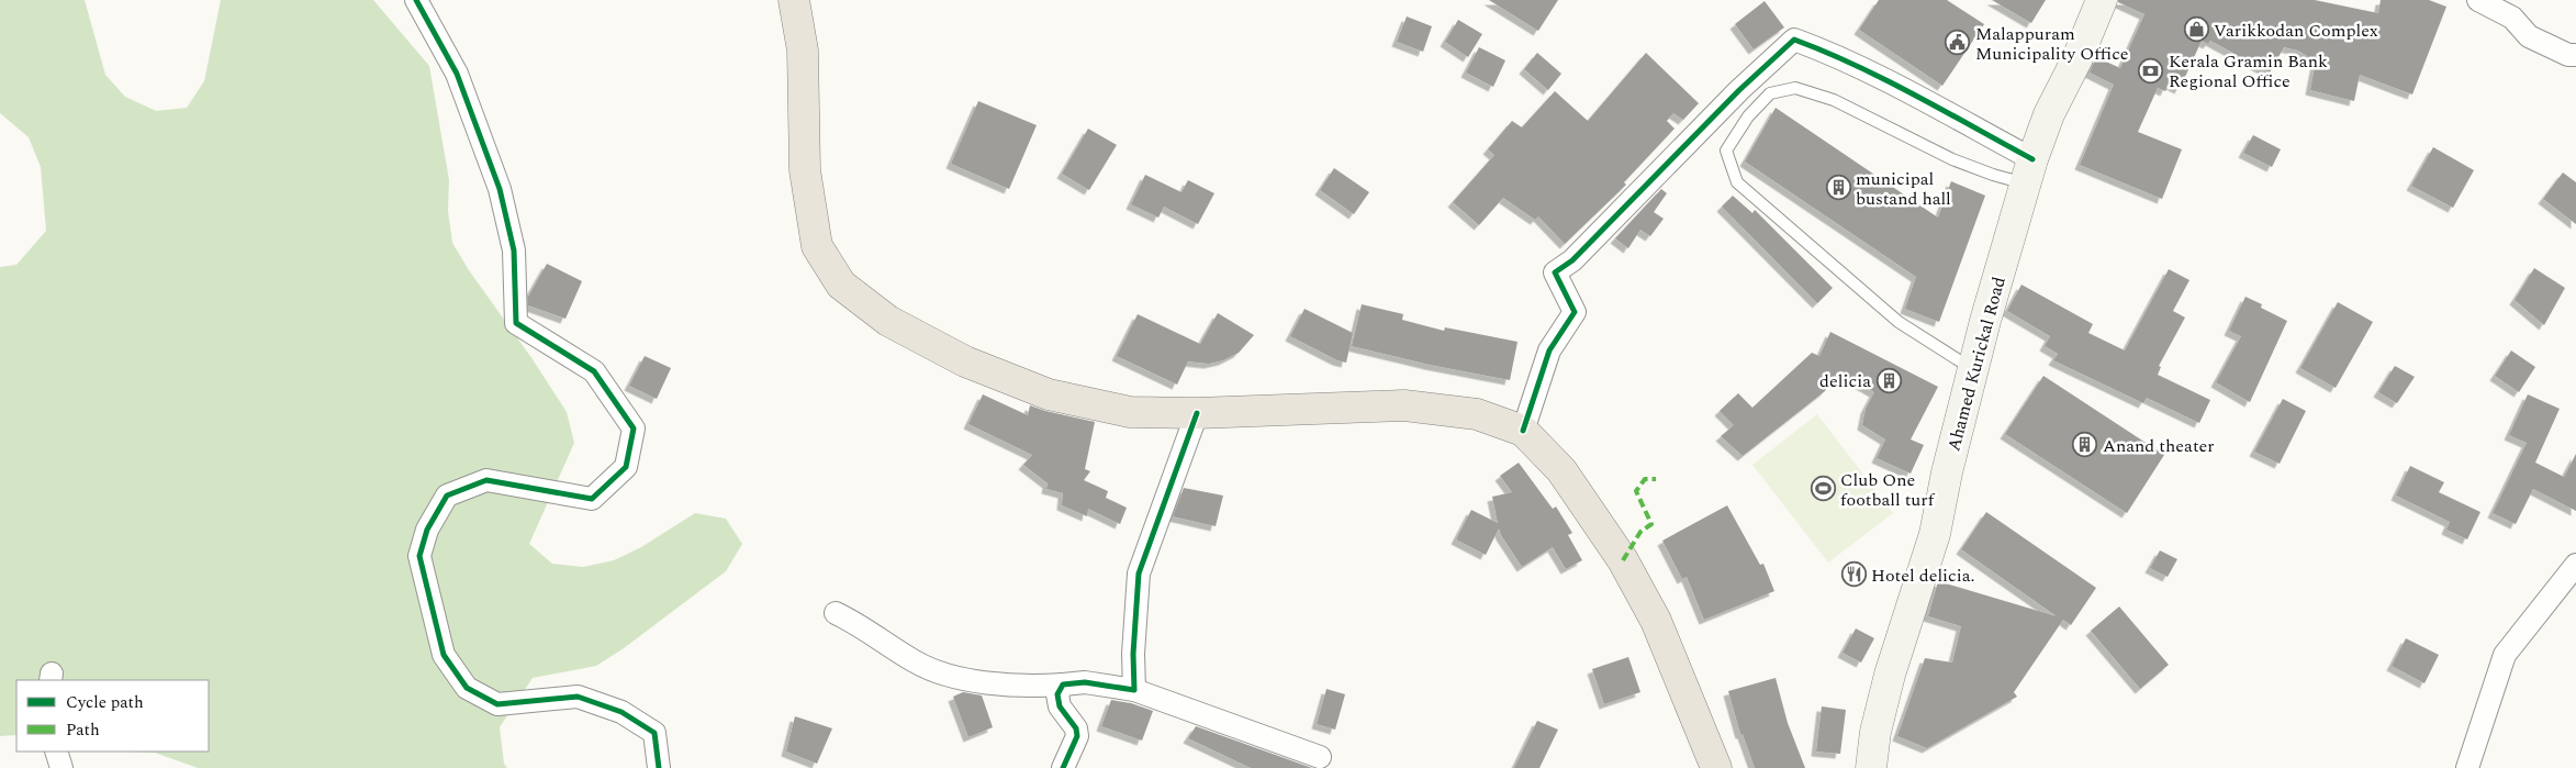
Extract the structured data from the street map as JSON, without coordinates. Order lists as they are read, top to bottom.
{
  "streets": {
    "main road": ["Ahamed Kurickal Road"]
  },
  "places": {
    "shop": ["Varikkodan Complex"],
    "public building": ["Malappuram Municipality Office"],
    "bank": ["Kerala Gramin Bank Regional Office"],
    "building": ["municipal bustand hall", "delicia", "Anand theater"],
    "sports": ["Club One football turf"],
    "restaurant": ["Hotel delicia."]
  },
  "legend": ["Cycle path", "Path"]
}
